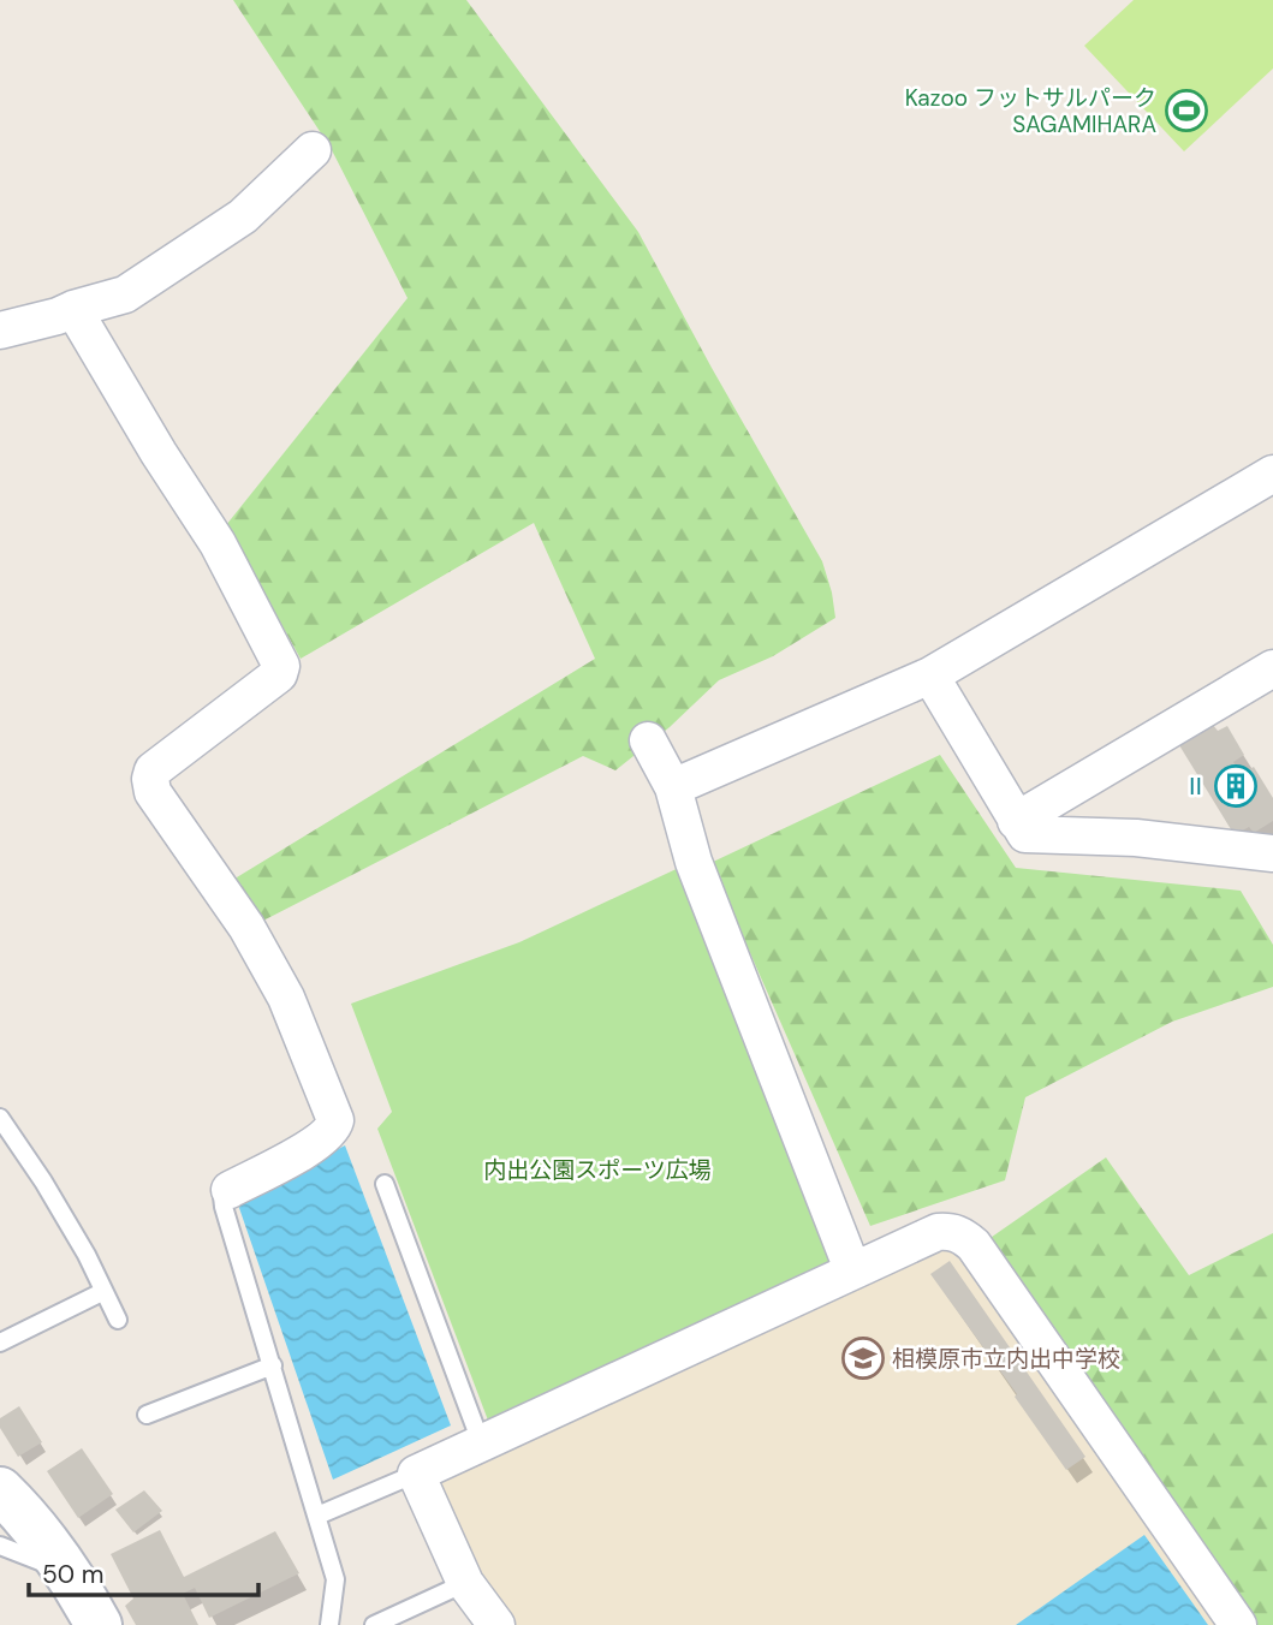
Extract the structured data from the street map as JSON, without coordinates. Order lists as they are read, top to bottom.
{
  "parks": ["内出公園スポーツ広場"],
  "places": {
    "sports": ["Kazoo フットサルパーク SAGAMIHARA"],
    "building": ["Ⅱ"],
    "school or university": ["相模原市立内出中学校"]
  },
  "scale_bar": "50 m"
}
